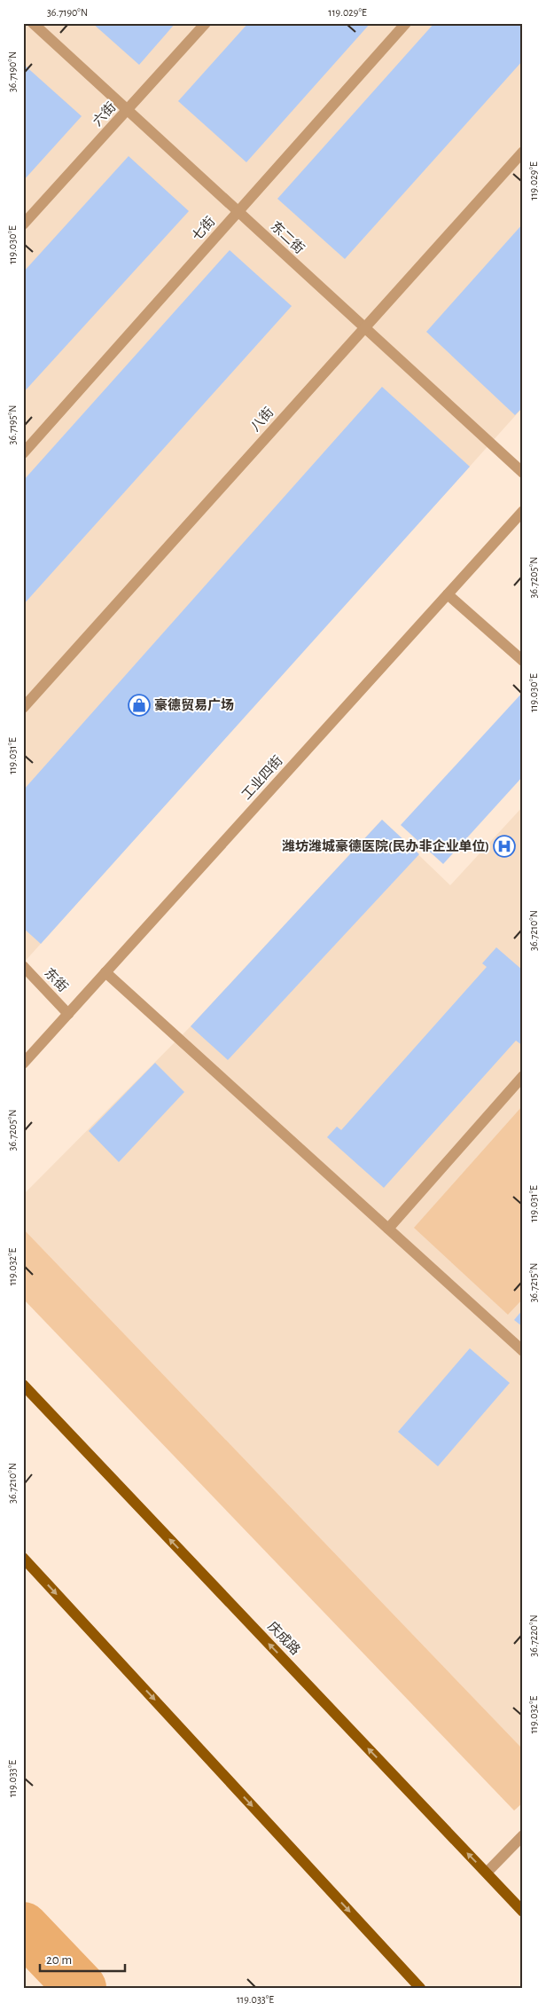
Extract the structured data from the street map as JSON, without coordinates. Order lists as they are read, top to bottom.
{
  "streets": {
    "main road": ["庆成路"],
    "street": [
      "六街",
      "七街",
      "东二街",
      "八街",
      "工业四街",
      "东街"
    ]
  },
  "crossings": [
    ["六街", "东二街"],
    ["七街", "东二街"],
    ["东二街", "八街"],
    ["工业四街", "东街"]
  ],
  "one_way": ["庆成路"],
  "places": {
    "shop": ["豪德贸易广场"],
    "hospital": ["潍坊潍城豪德医院(民办非企业单位)"]
  },
  "scale_bar": "20 m",
  "coordinates": [
    "36.7190°N",
    "119.029°E",
    "119.030°E",
    "36.7195°N",
    "36.7205°N",
    "119.031°E",
    "36.7210°N",
    "119.032°E",
    "36.7215°N",
    "36.7220°N",
    "119.033°E"
  ]
}
